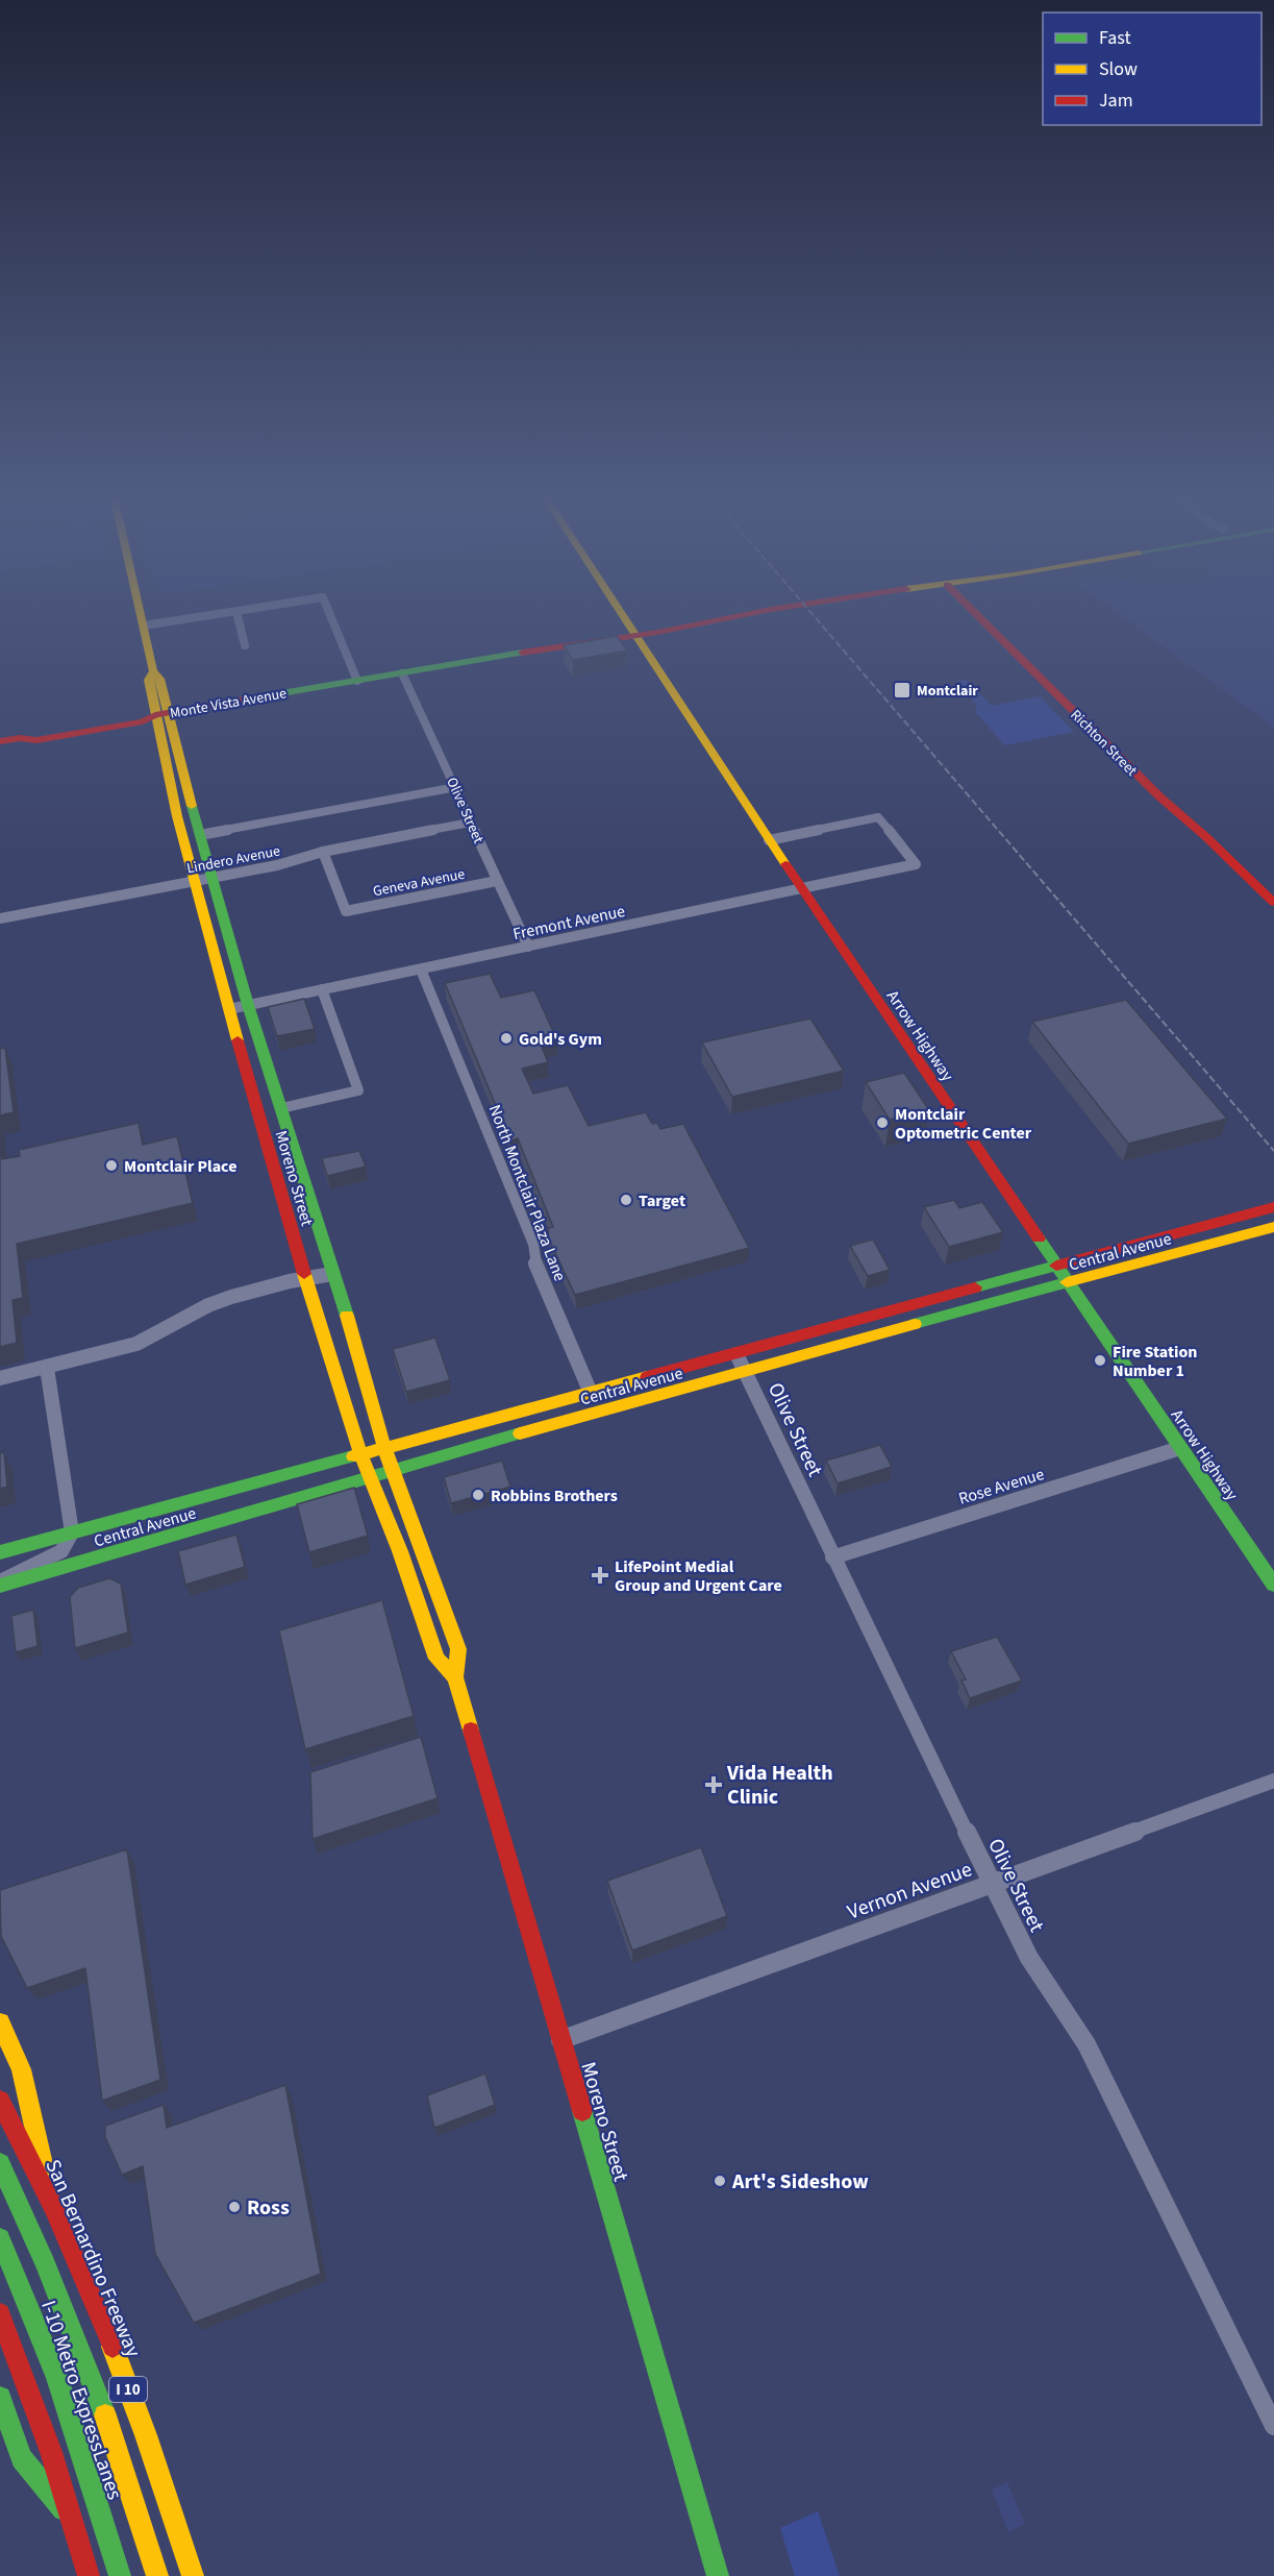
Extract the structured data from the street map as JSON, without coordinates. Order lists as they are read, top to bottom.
{
  "streets": {
    "main road": [
      "Monte Vista Avenue",
      "Richton Street",
      "Arrow Highway",
      "Moreno Street",
      "Central Avenue",
      "San Bernardino Freeway",
      "I 10",
      "I-10 Metro ExpressLanes"
    ],
    "street": [
      "Olive Street",
      "Lindero Avenue",
      "Geneva Avenue",
      "Fremont Avenue",
      "North Montclair Plaza Lane",
      "Rose Avenue",
      "Vernon Avenue"
    ]
  },
  "crossings": [
    ["Monte Vista Avenue", "Olive Street"],
    ["Monte Vista Avenue", "Arrow Highway"],
    ["Monte Vista Avenue", "Moreno Street"],
    ["Olive Street", "Lindero Avenue"],
    ["Olive Street", "Geneva Avenue"],
    ["Olive Street", "Fremont Avenue"],
    ["Olive Street", "Central Avenue"],
    ["Olive Street", "Rose Avenue"],
    ["Olive Street", "Vernon Avenue"],
    ["Lindero Avenue", "Geneva Avenue"],
    ["Lindero Avenue", "Moreno Street"],
    ["Fremont Avenue", "Arrow Highway"],
    ["Fremont Avenue", "Moreno Street"],
    ["Fremont Avenue", "North Montclair Plaza Lane"],
    ["Arrow Highway", "Central Avenue"],
    ["Arrow Highway", "Rose Avenue"],
    ["Moreno Street", "Central Avenue"],
    ["Moreno Street", "Vernon Avenue"],
    ["North Montclair Plaza Lane", "Central Avenue"]
  ],
  "places": {
    "transit": ["Montclair"],
    "other": [
      "Gold's Gym",
      "Montclair Optometric Center",
      "Montclair Place",
      "Target",
      "Fire Station Number 1",
      "Robbins Brothers",
      "Art's Sideshow",
      "Ross"
    ],
    "health": ["LifePoint Medial Group and Urgent Care", "Vida Health Clinic"]
  },
  "legend": ["Fast", "Slow", "Jam"]
}
